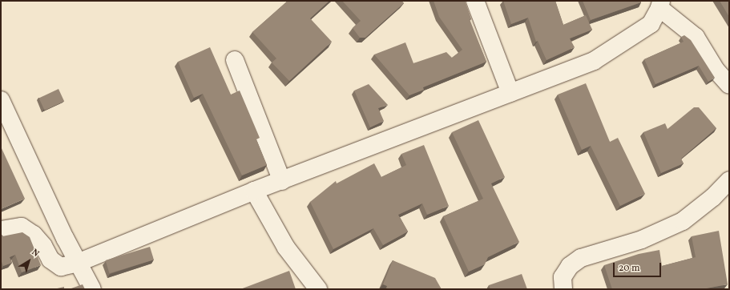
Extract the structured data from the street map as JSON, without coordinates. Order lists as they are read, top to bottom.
{
  "scale_bar": "20 m",
  "north": "top right"
}
